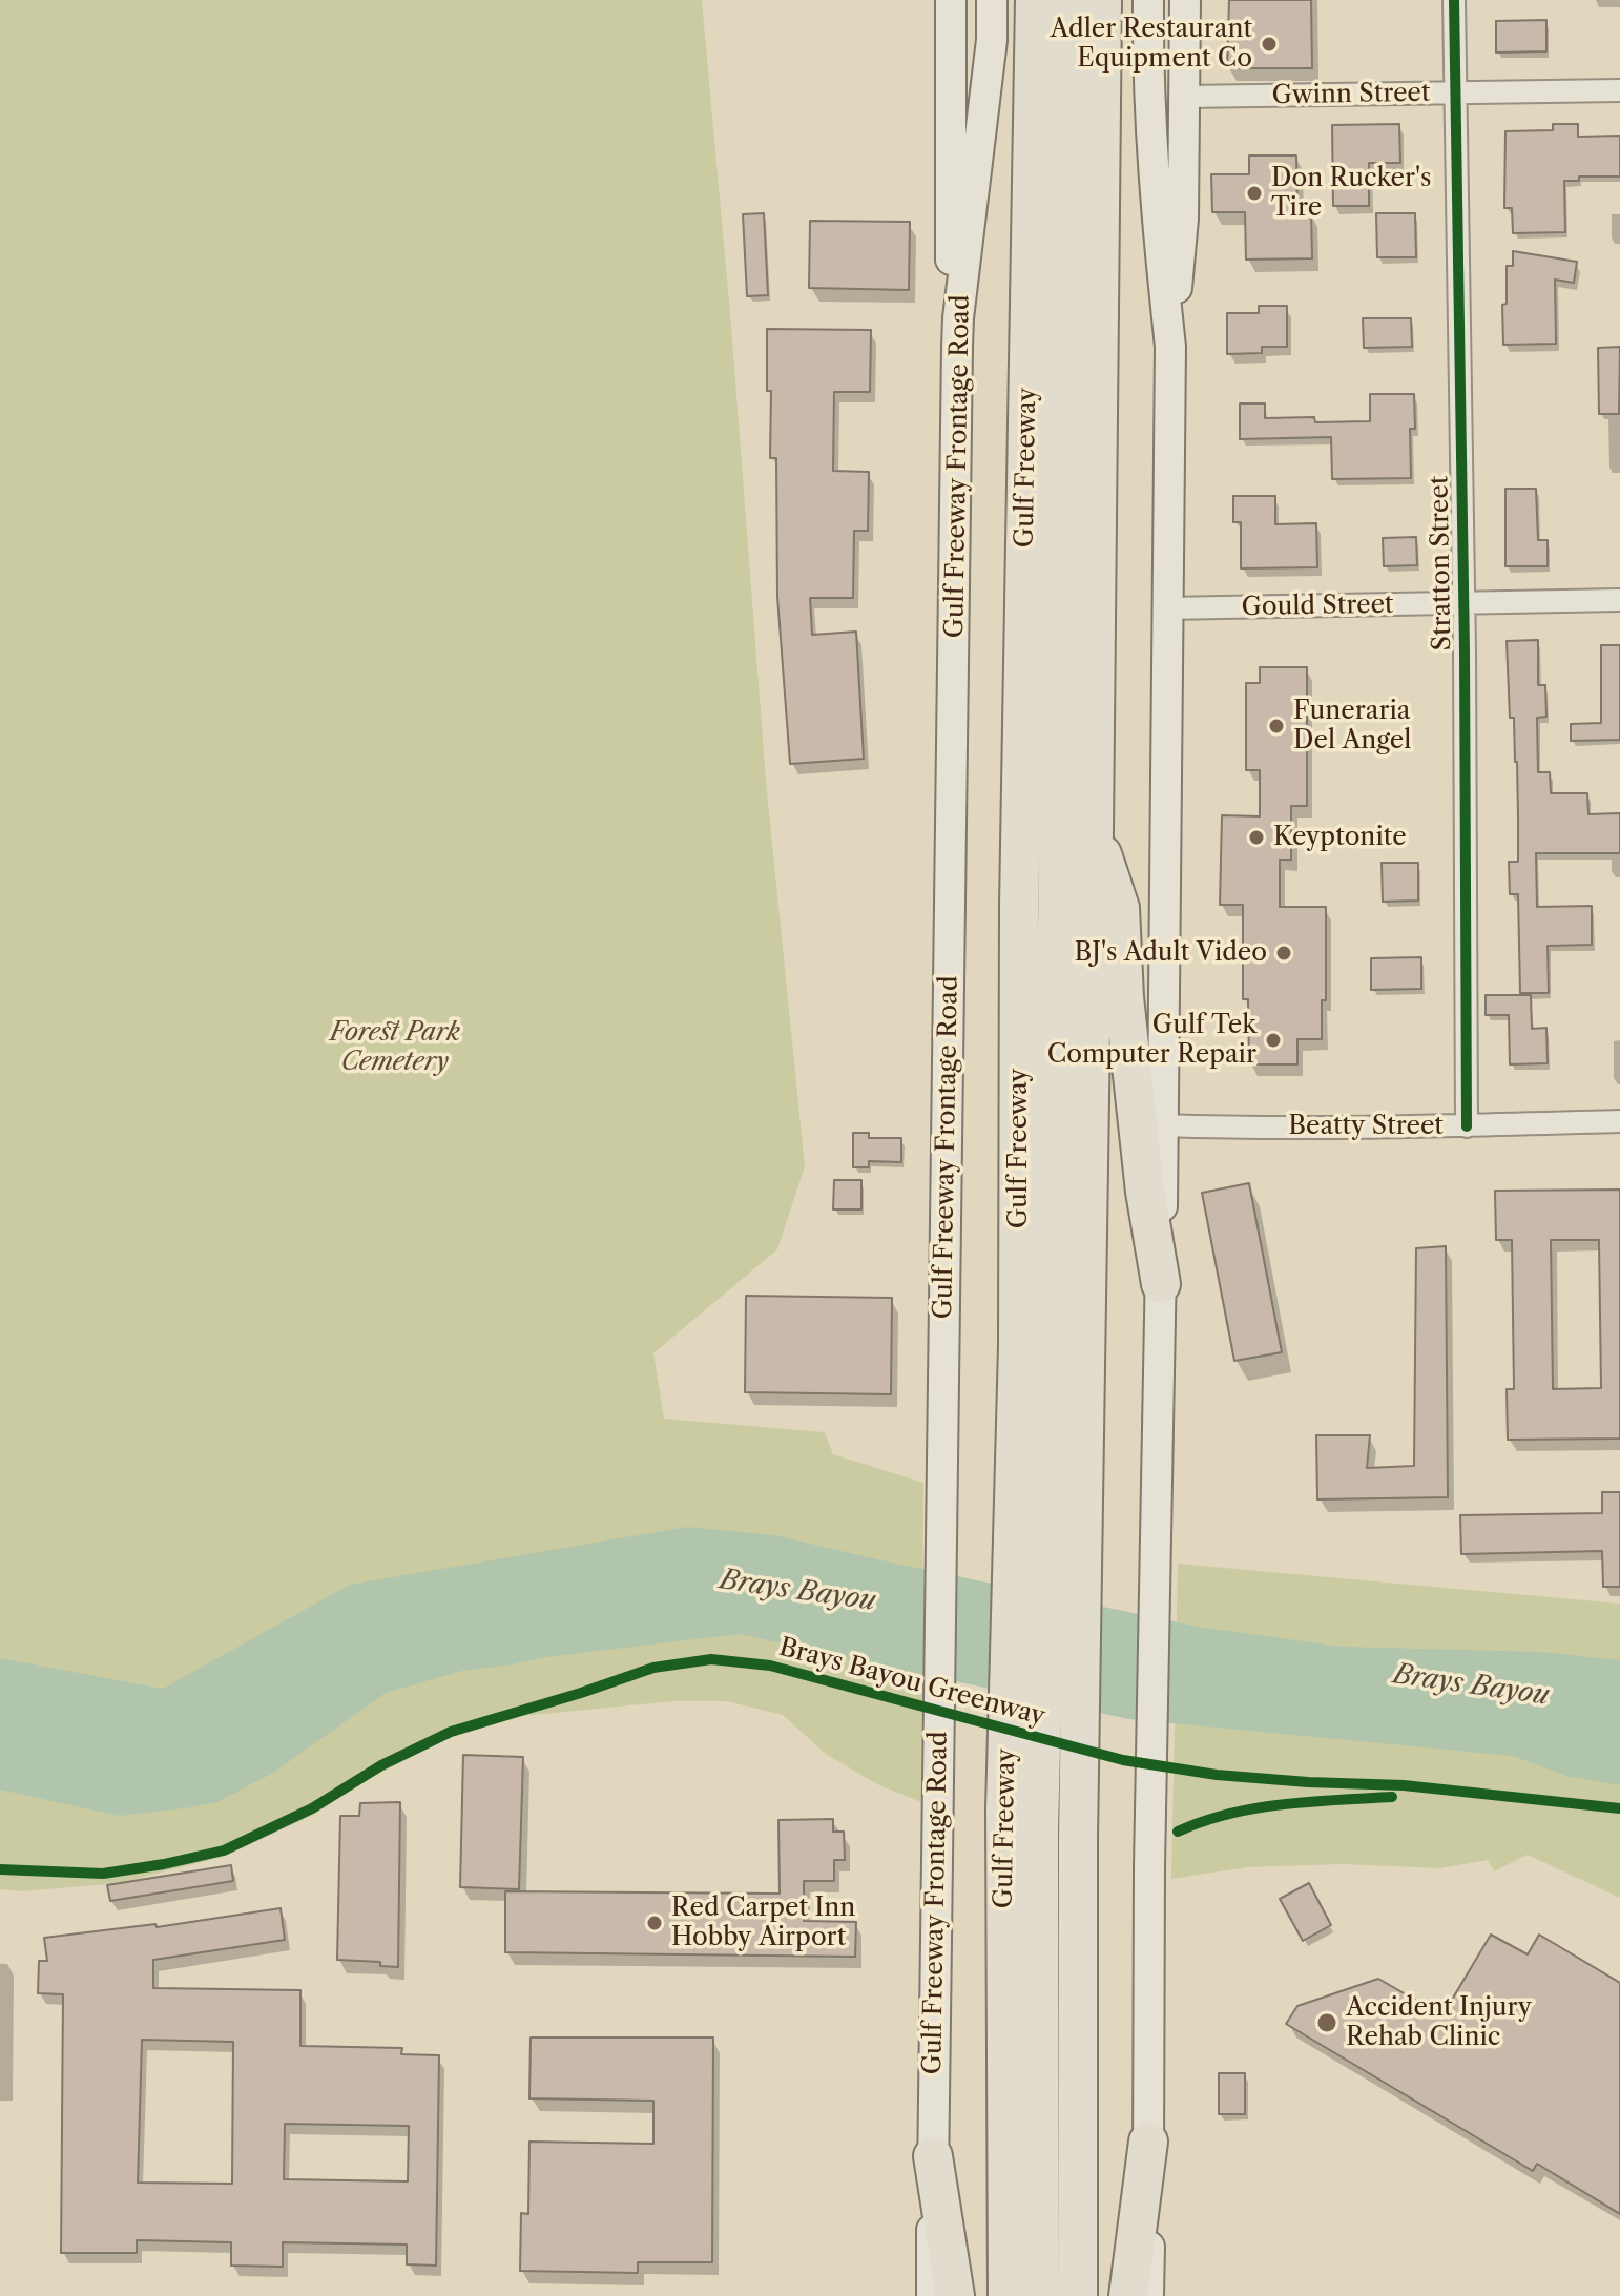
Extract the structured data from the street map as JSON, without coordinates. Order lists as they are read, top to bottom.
{
  "streets": {
    "highway": ["Gulf Freeway"],
    "main road": ["Gulf Freeway Frontage Road"],
    "street": [
      "Gwinn Street",
      "Stratton Street",
      "Gould Street",
      "Beatty Street"
    ],
    "cycle path": ["Brays Bayou Greenway"]
  },
  "crossings": [
    ["Gwinn Street", "Stratton Street"],
    ["Stratton Street", "Gould Street"],
    ["Stratton Street", "Beatty Street"]
  ],
  "water": ["Brays Bayou"],
  "parks": ["Forest Park Cemetery"],
  "places": [
    "Adler Restaurant Equipment Co",
    "Don Rucker's Tire",
    "Funeraria Del Angel",
    "Keyptonite",
    "BJ's Adult Video",
    "Gulf Tek Computer Repair",
    "Red Carpet Inn Hobby Airport",
    "Accident Injury Rehab Clinic"
  ]
}
